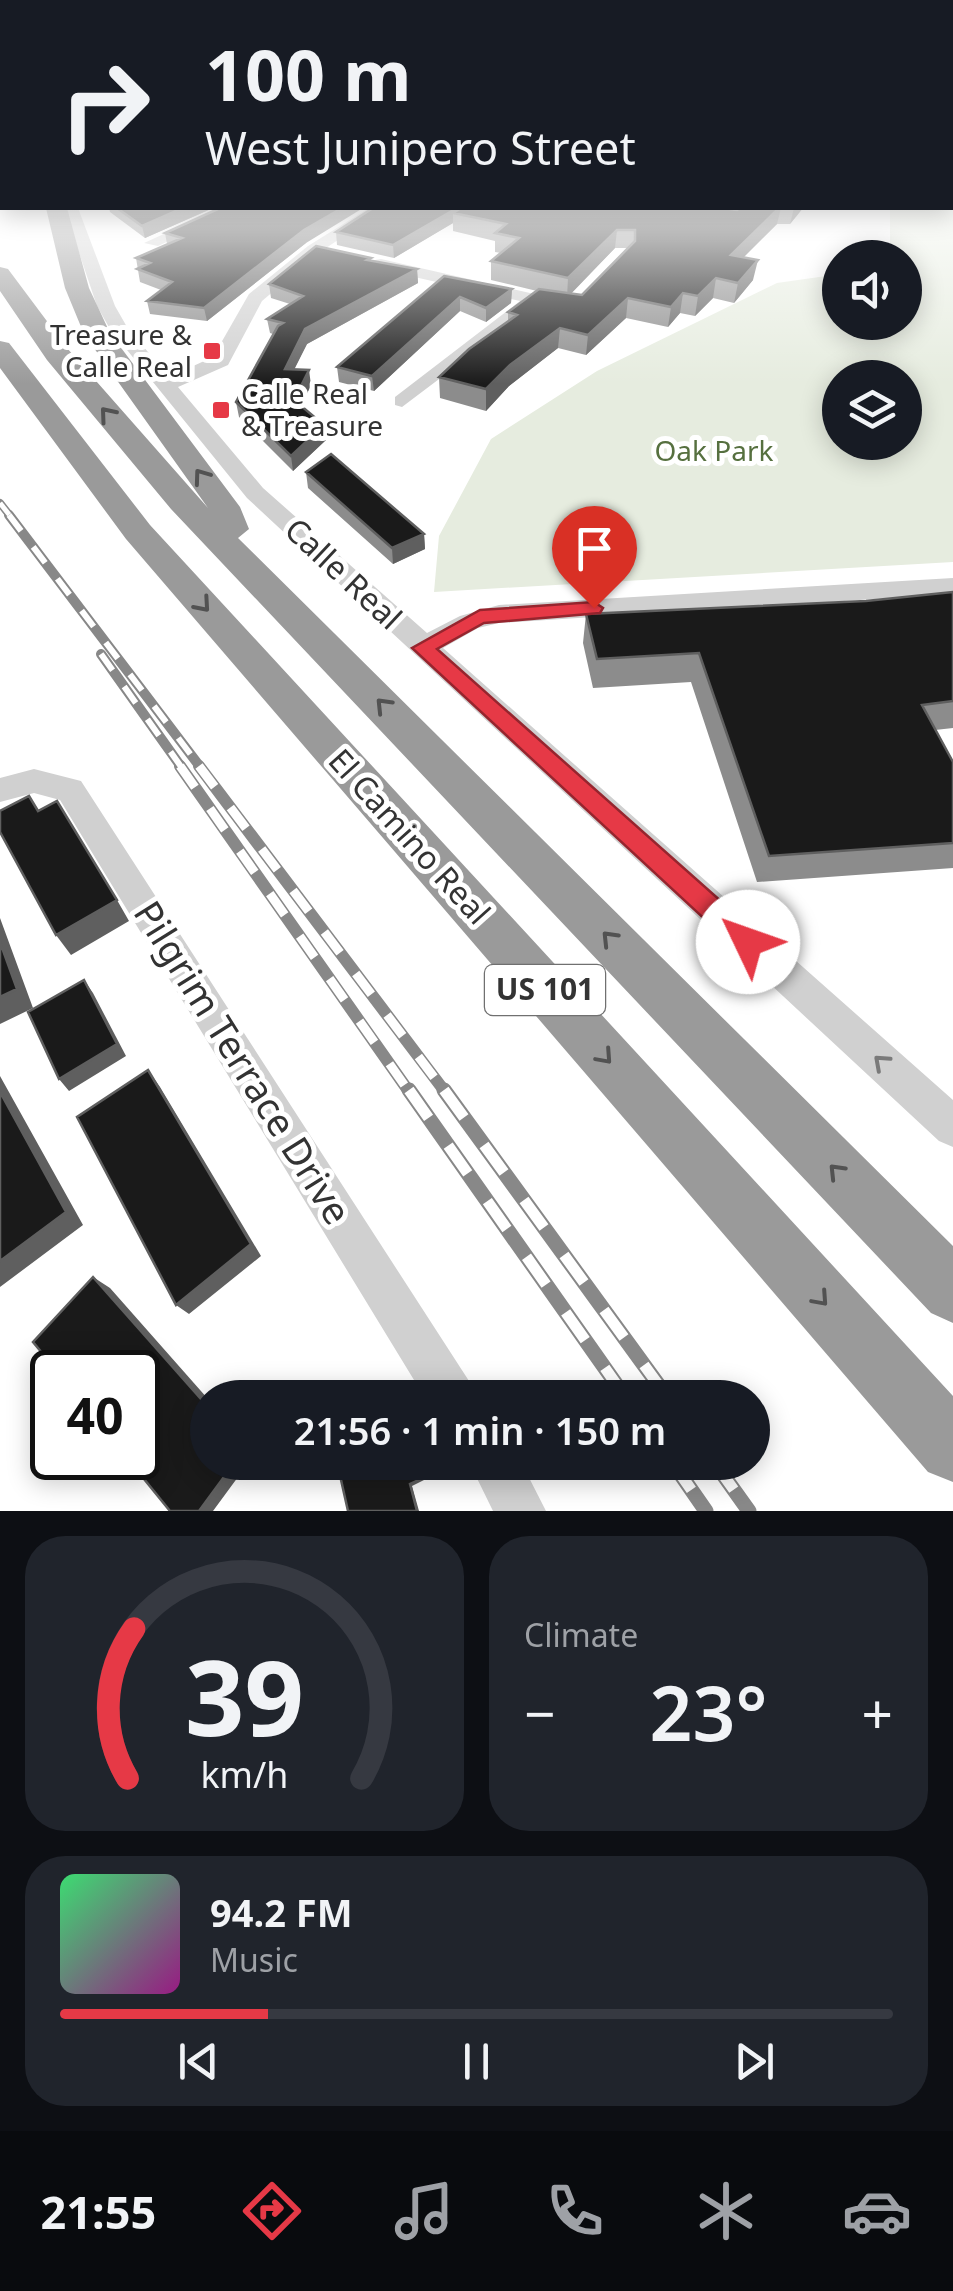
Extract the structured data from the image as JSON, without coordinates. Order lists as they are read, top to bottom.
{
  "streets": {
    "highway": ["El Camino Real", "US 101"],
    "street": ["Calle Real", "Pilgrim Terrace Drive"]
  },
  "one_way": ["Calle Real"],
  "parks": ["Oak Park"],
  "places": {
    "transit": ["Treasure & Calle Real", "Calle Real & Treasure"]
  },
  "page": {
    "turn": ["100 m", "West Junipero Street"],
    "limit": "40",
    "trip": "21:56 · 1 min · 150 m",
    "tile": "Climate",
    "heat": ["−", "23°", "+"],
    "song": ["94.2 FM", "Music"],
    "tabs": "21:55",
    "gauge": ["39", "km/h"]
  }
}
